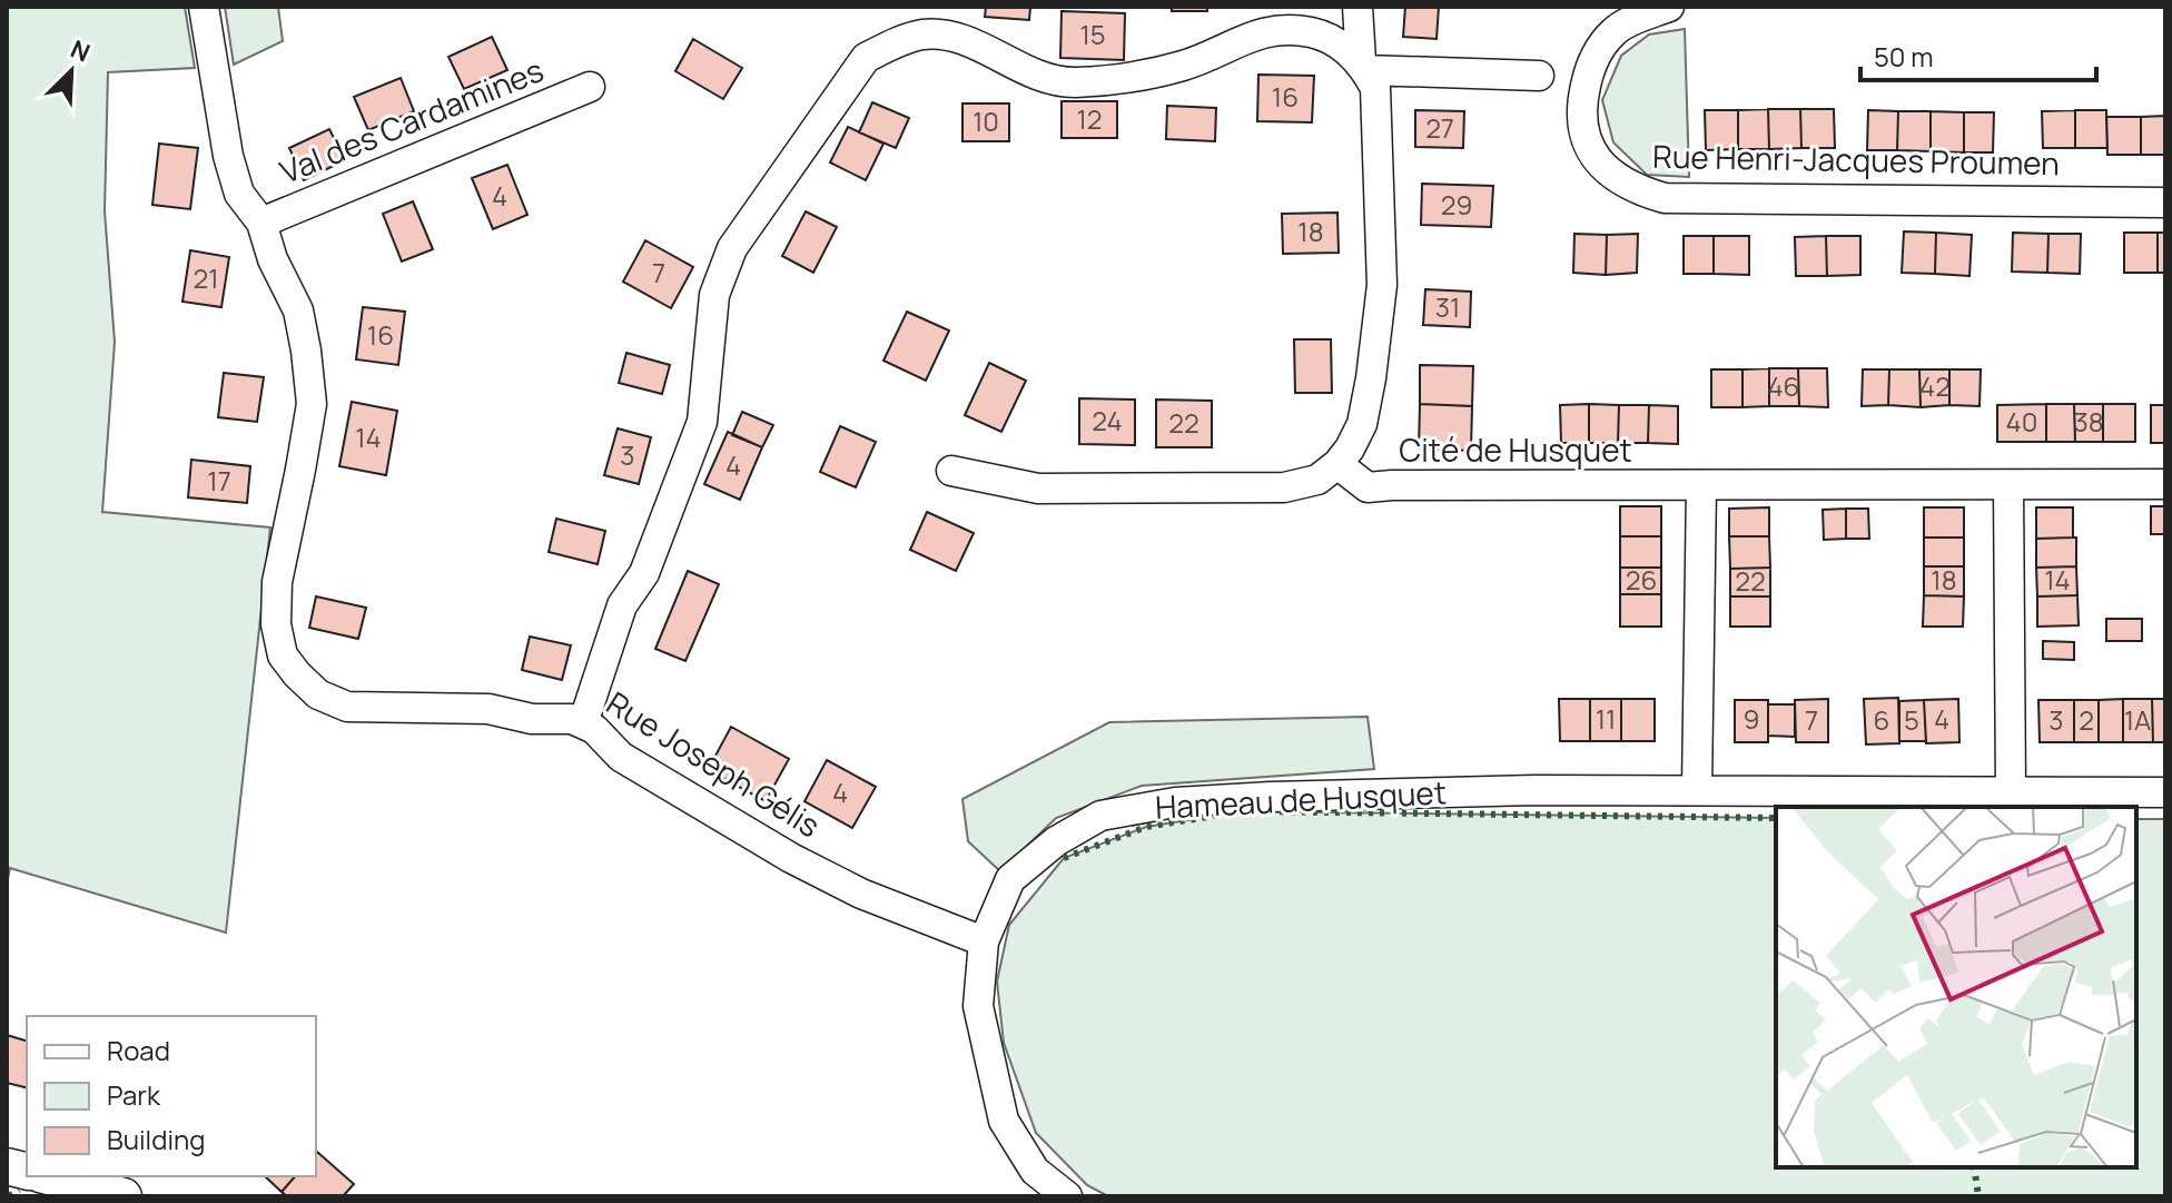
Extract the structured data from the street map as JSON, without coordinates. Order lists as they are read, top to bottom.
{
  "streets": {
    "street": [
      "Val des Cardamines",
      "Rue Henri-Jacques Proumen",
      "Cité de Husquet",
      "Rue Joseph Gélis",
      "Hameau de Husquet"
    ]
  },
  "crossings": [
    ["Val des Cardamines", "Rue Joseph Gélis"],
    ["Rue Joseph Gélis", "Hameau de Husquet"]
  ],
  "house_numbers": [
    "15",
    "16",
    "12",
    "10",
    "27",
    "4",
    "29",
    "18",
    "7",
    "21",
    "31",
    "16",
    "46",
    "42",
    "24",
    "40",
    "38",
    "22",
    "14",
    "3",
    "4",
    "17",
    "26",
    "18",
    "14",
    "22",
    "11",
    "9",
    "4",
    "7",
    "6",
    "5",
    "3",
    "2",
    "1A",
    "4"
  ],
  "legend": ["Road", "Park", "Building"],
  "scale_bar": "50 m",
  "north": "top right"
}
